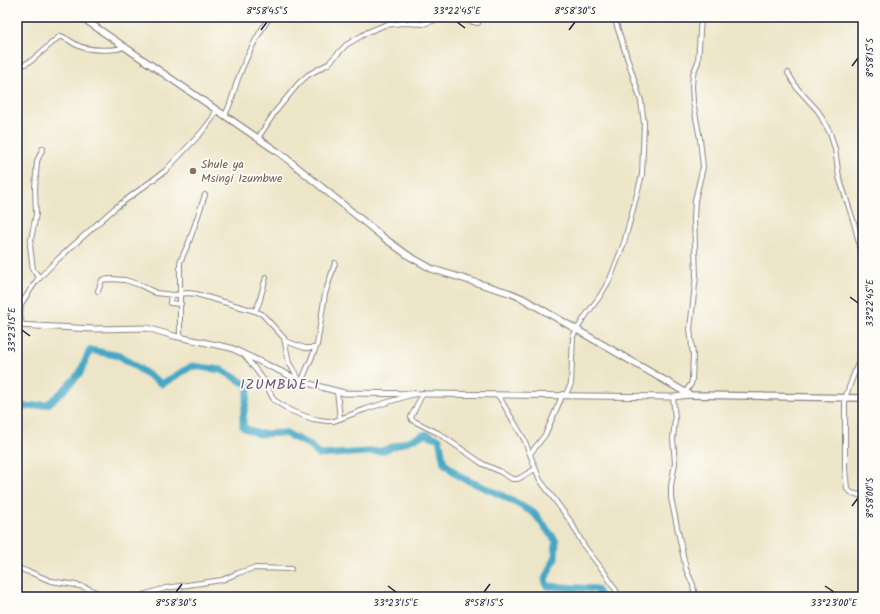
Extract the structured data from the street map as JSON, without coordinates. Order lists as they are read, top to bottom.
{
  "districts": ["IZUMBWE I"],
  "places": ["Shule ya Msingi Izumbwe"],
  "coordinates": [
    "8°58'45\"S",
    "33°22'45\"E",
    "8°58'30\"S",
    "8°58'15\"S",
    "33°23'15\"E",
    "8°58'00\"S",
    "33°23'00\"E"
  ]
}
